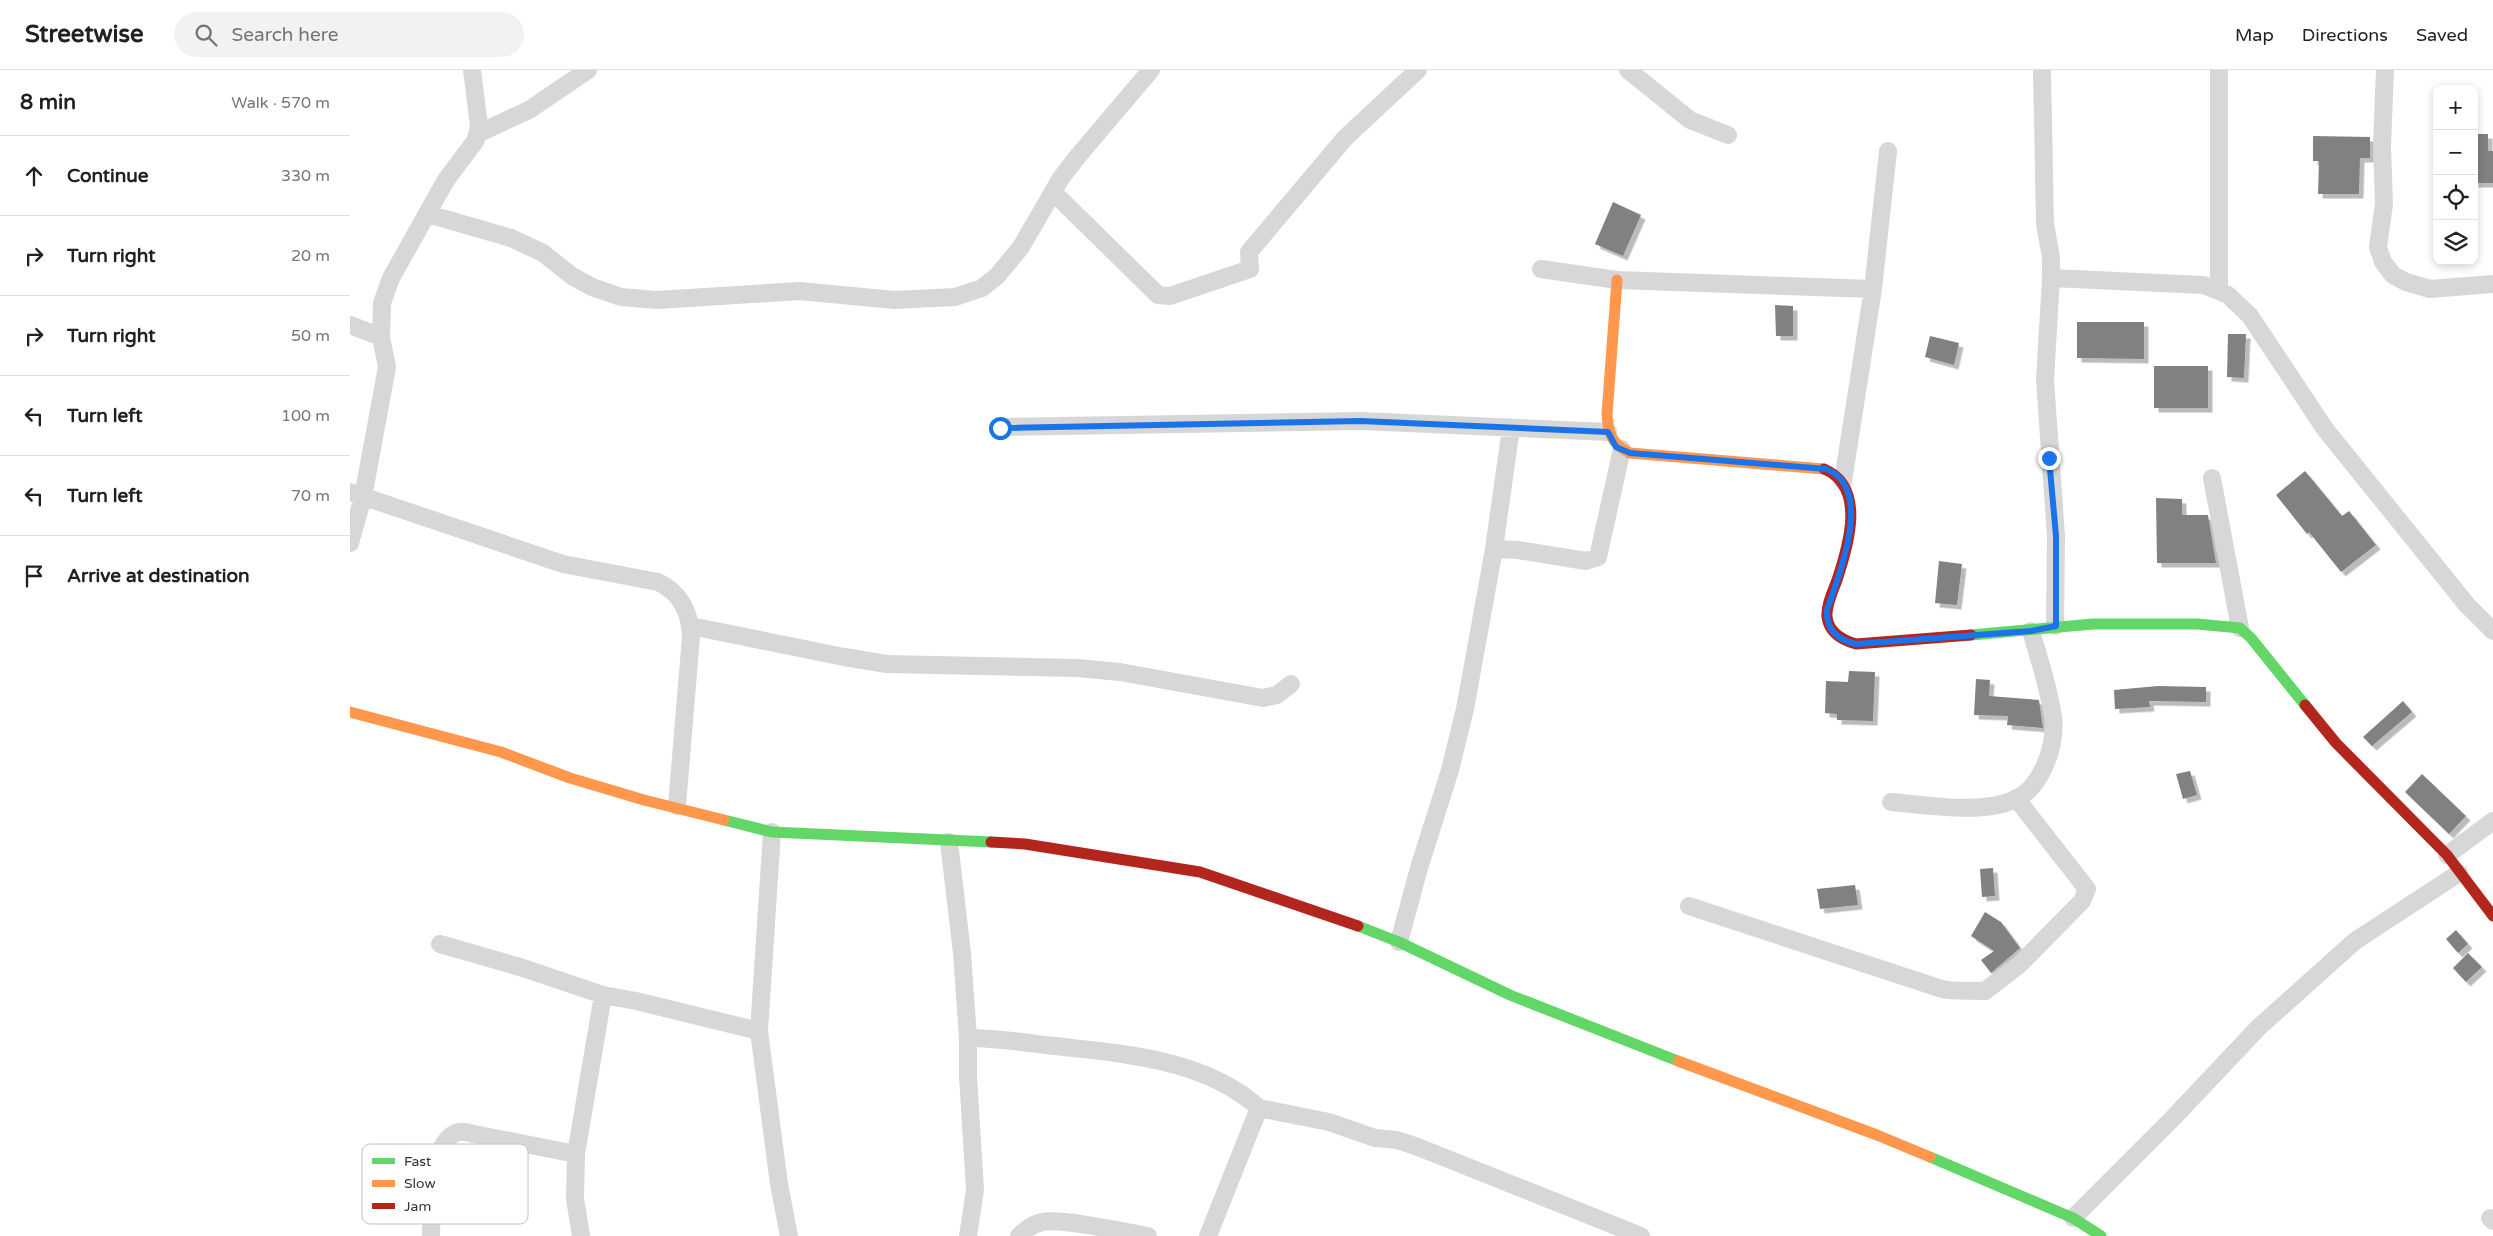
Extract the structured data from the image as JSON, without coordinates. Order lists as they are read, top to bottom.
{
  "legend": ["Fast", "Slow", "Jam"],
  "page": {
    "header": "Streetwise",
    "search": "Search here",
    "nav": ["Map", "Directions", "Saved"],
    "heading": ["8 min", "Walk · 570 m"],
    "map_buttons": ["+", "−"],
    "list": [
      ["Continue", "330 m"],
      ["Turn right", "20 m"],
      ["Turn right", "50 m"],
      ["Turn left", "100 m"],
      ["Turn left", "70 m"],
      "Arrive at destination"
    ]
  }
}
